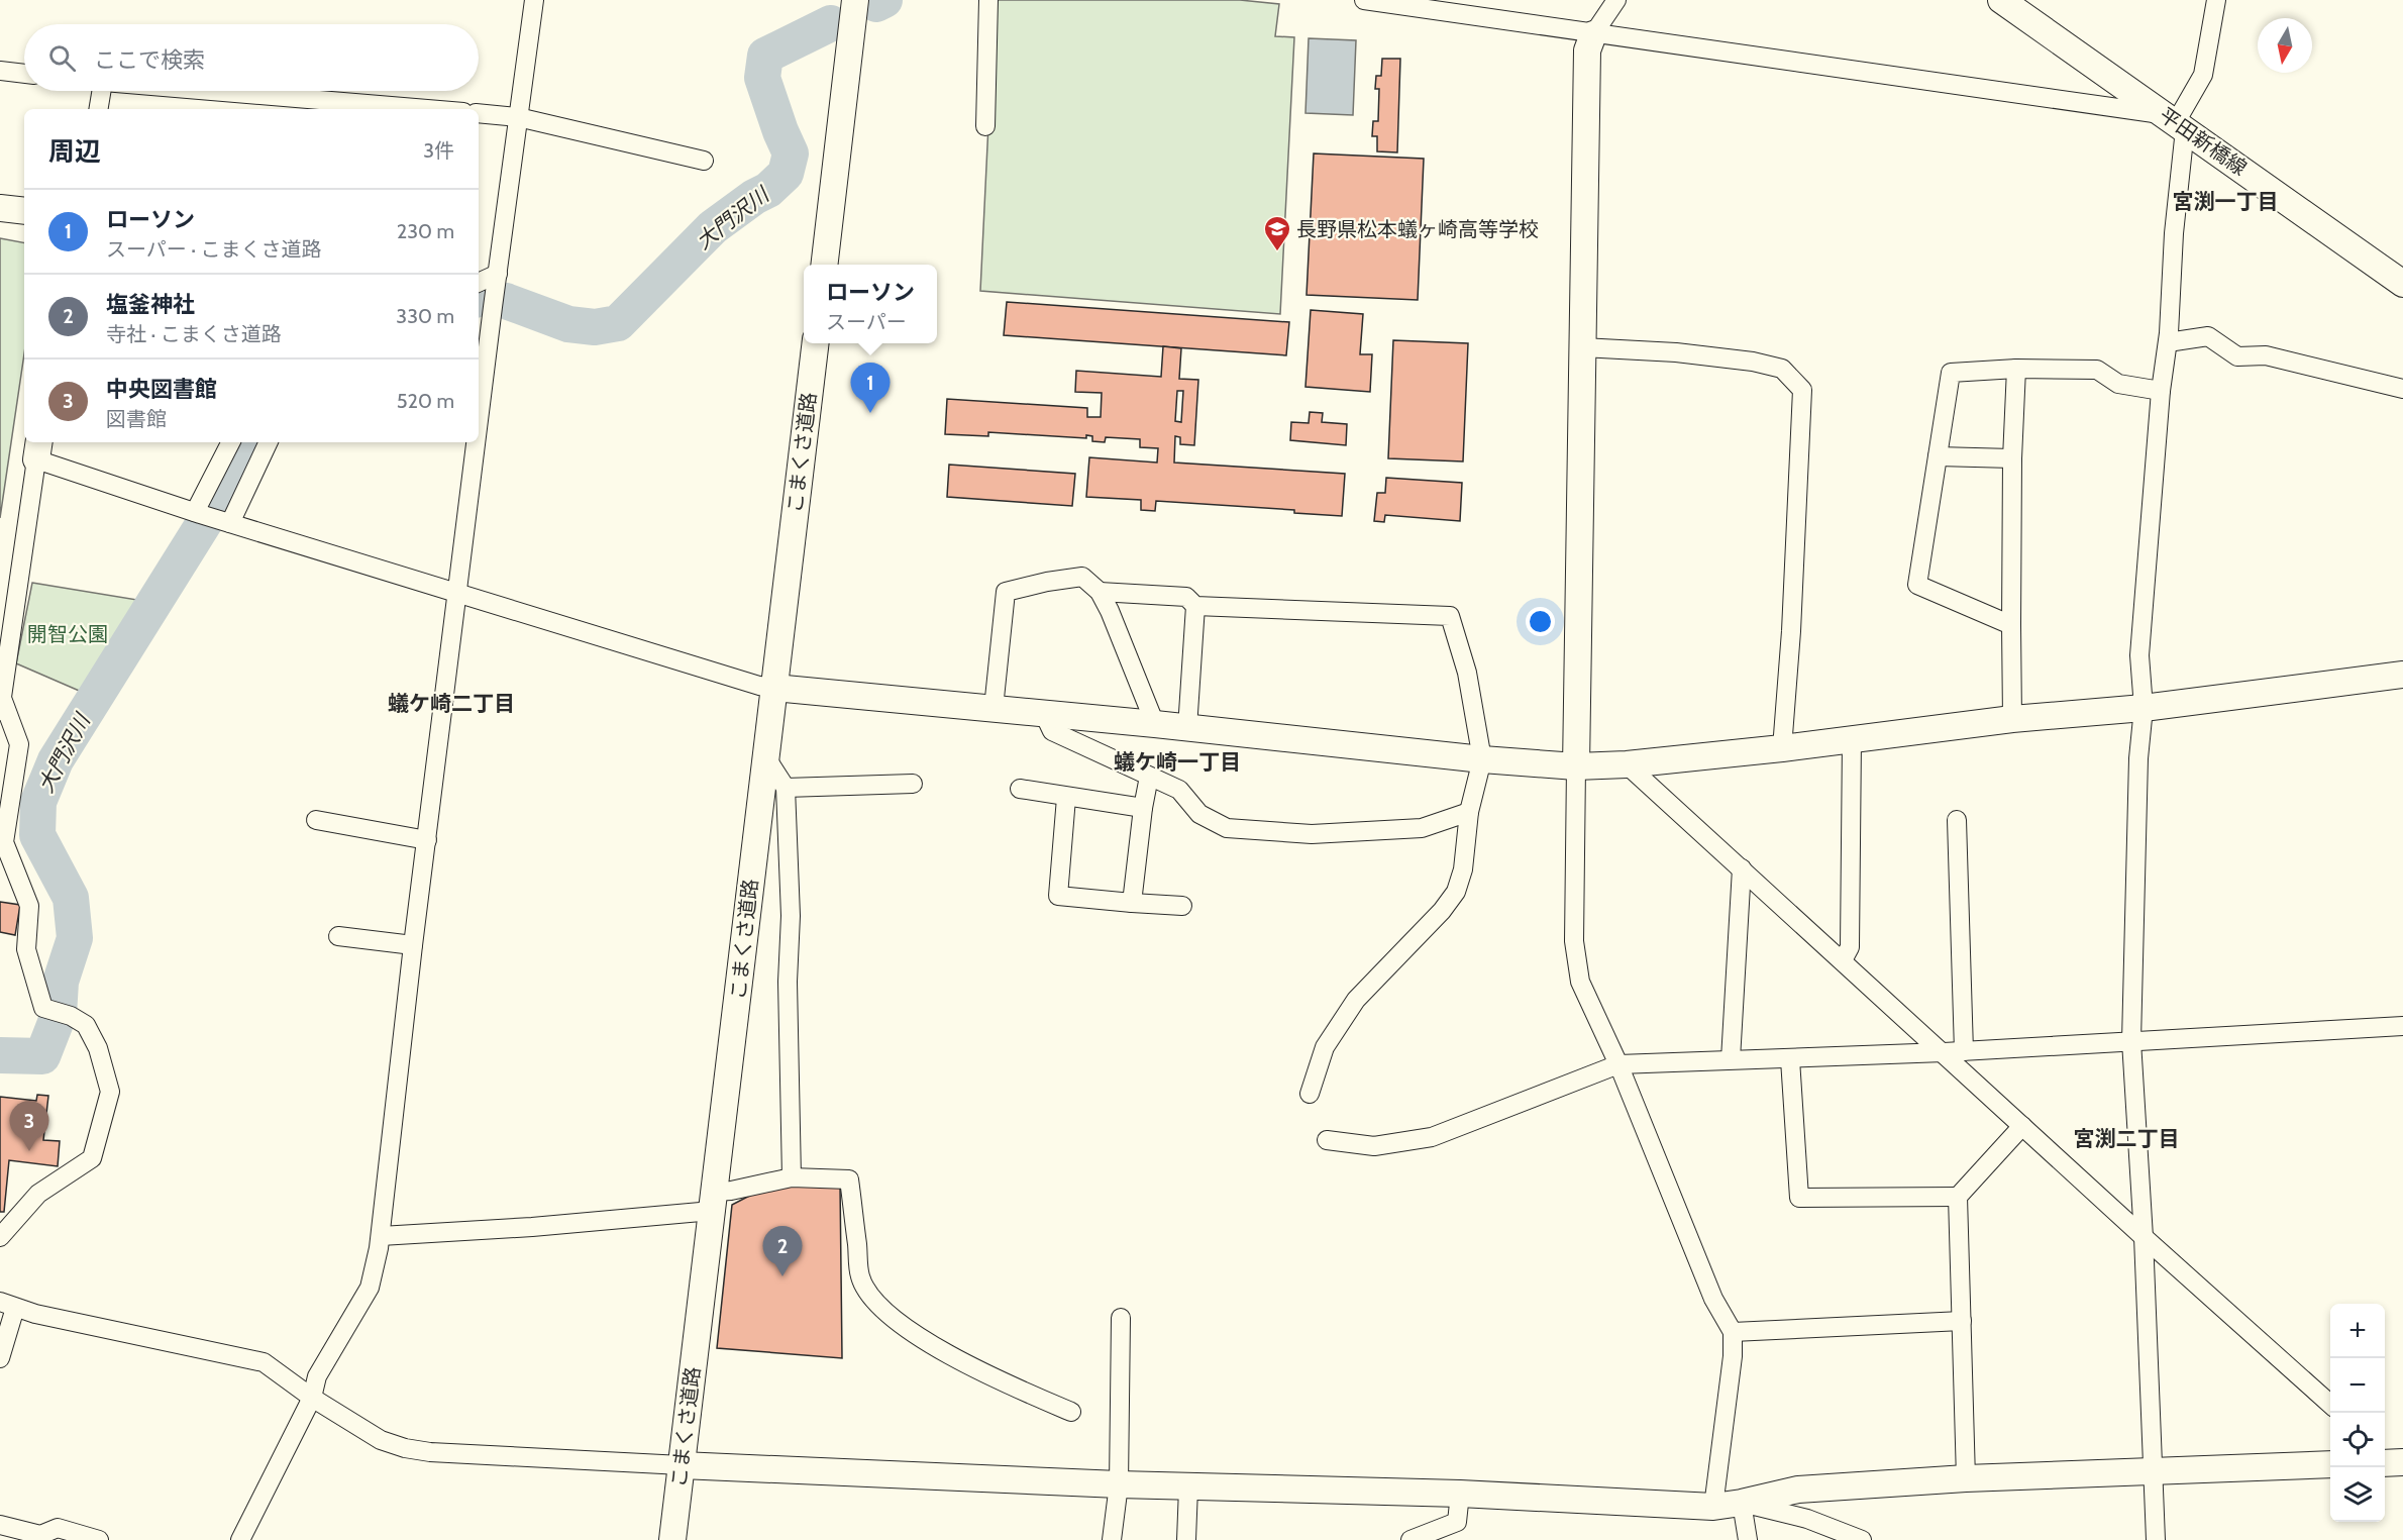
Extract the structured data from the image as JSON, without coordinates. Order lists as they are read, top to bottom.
{
  "streets": {
    "street": ["平田新橋線", "こまくさ道路"]
  },
  "districts": [
    "宮渕一丁目",
    "蟻ケ崎二丁目",
    "蟻ケ崎一丁目",
    "宮渕二丁目"
  ],
  "water": ["大門沢川"],
  "parks": ["開智公園"],
  "places": {
    "school or university": ["長野県松本蟻ヶ崎高等学校"]
  },
  "north": "bottom",
  "page": {
    "search": "ここで検索",
    "heading": ["周辺", "3件"],
    "list": [
      {
        "mark": "1",
        "name": "ローソン",
        "note": "スーパー · こまくさ道路",
        "value": "230 m"
      },
      {
        "mark": "2",
        "name": "塩釜神社",
        "note": "寺社 · こまくさ道路",
        "value": "330 m"
      },
      {
        "mark": "3",
        "name": "中央図書館",
        "note": "図書館",
        "value": "520 m"
      }
    ],
    "popup": ["ローソン", "スーパー"],
    "pins": ["1", "3", "2"],
    "map_buttons": ["+", "−"]
  }
}
